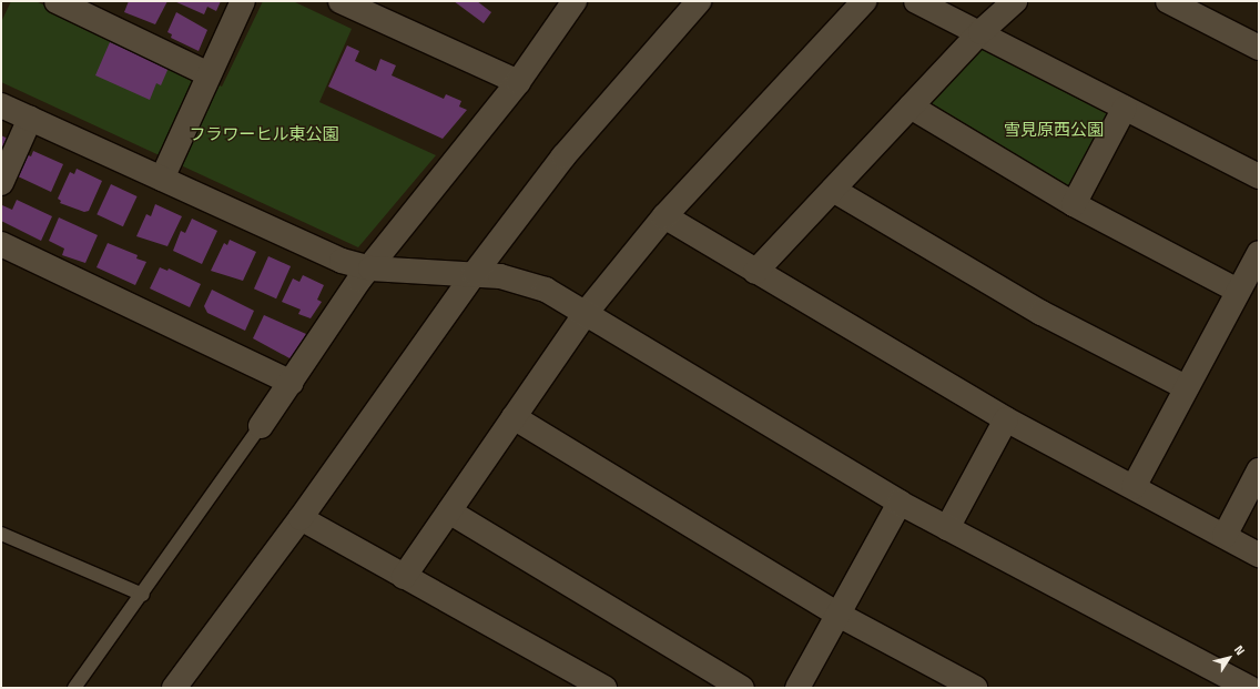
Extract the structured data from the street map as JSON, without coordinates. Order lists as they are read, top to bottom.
{
  "parks": ["雪見原西公園", "フラワーヒル東公園"],
  "north": "top right"
}
